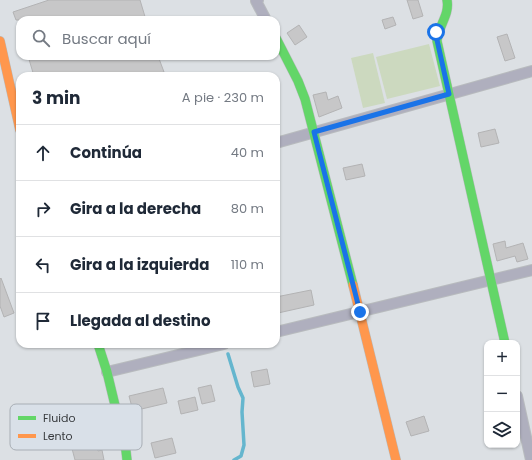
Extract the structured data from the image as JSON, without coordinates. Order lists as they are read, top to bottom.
{
  "legend": ["Fluido", "Lento"],
  "page": {
    "search": "Buscar aquí",
    "heading": ["3 min", "A pie · 230 m"],
    "list": [
      ["Continúa", "40 m"],
      ["Gira a la derecha", "80 m"],
      ["Gira a la izquierda", "110 m"],
      "Llegada al destino"
    ],
    "map_buttons": ["+", "−"]
  }
}
